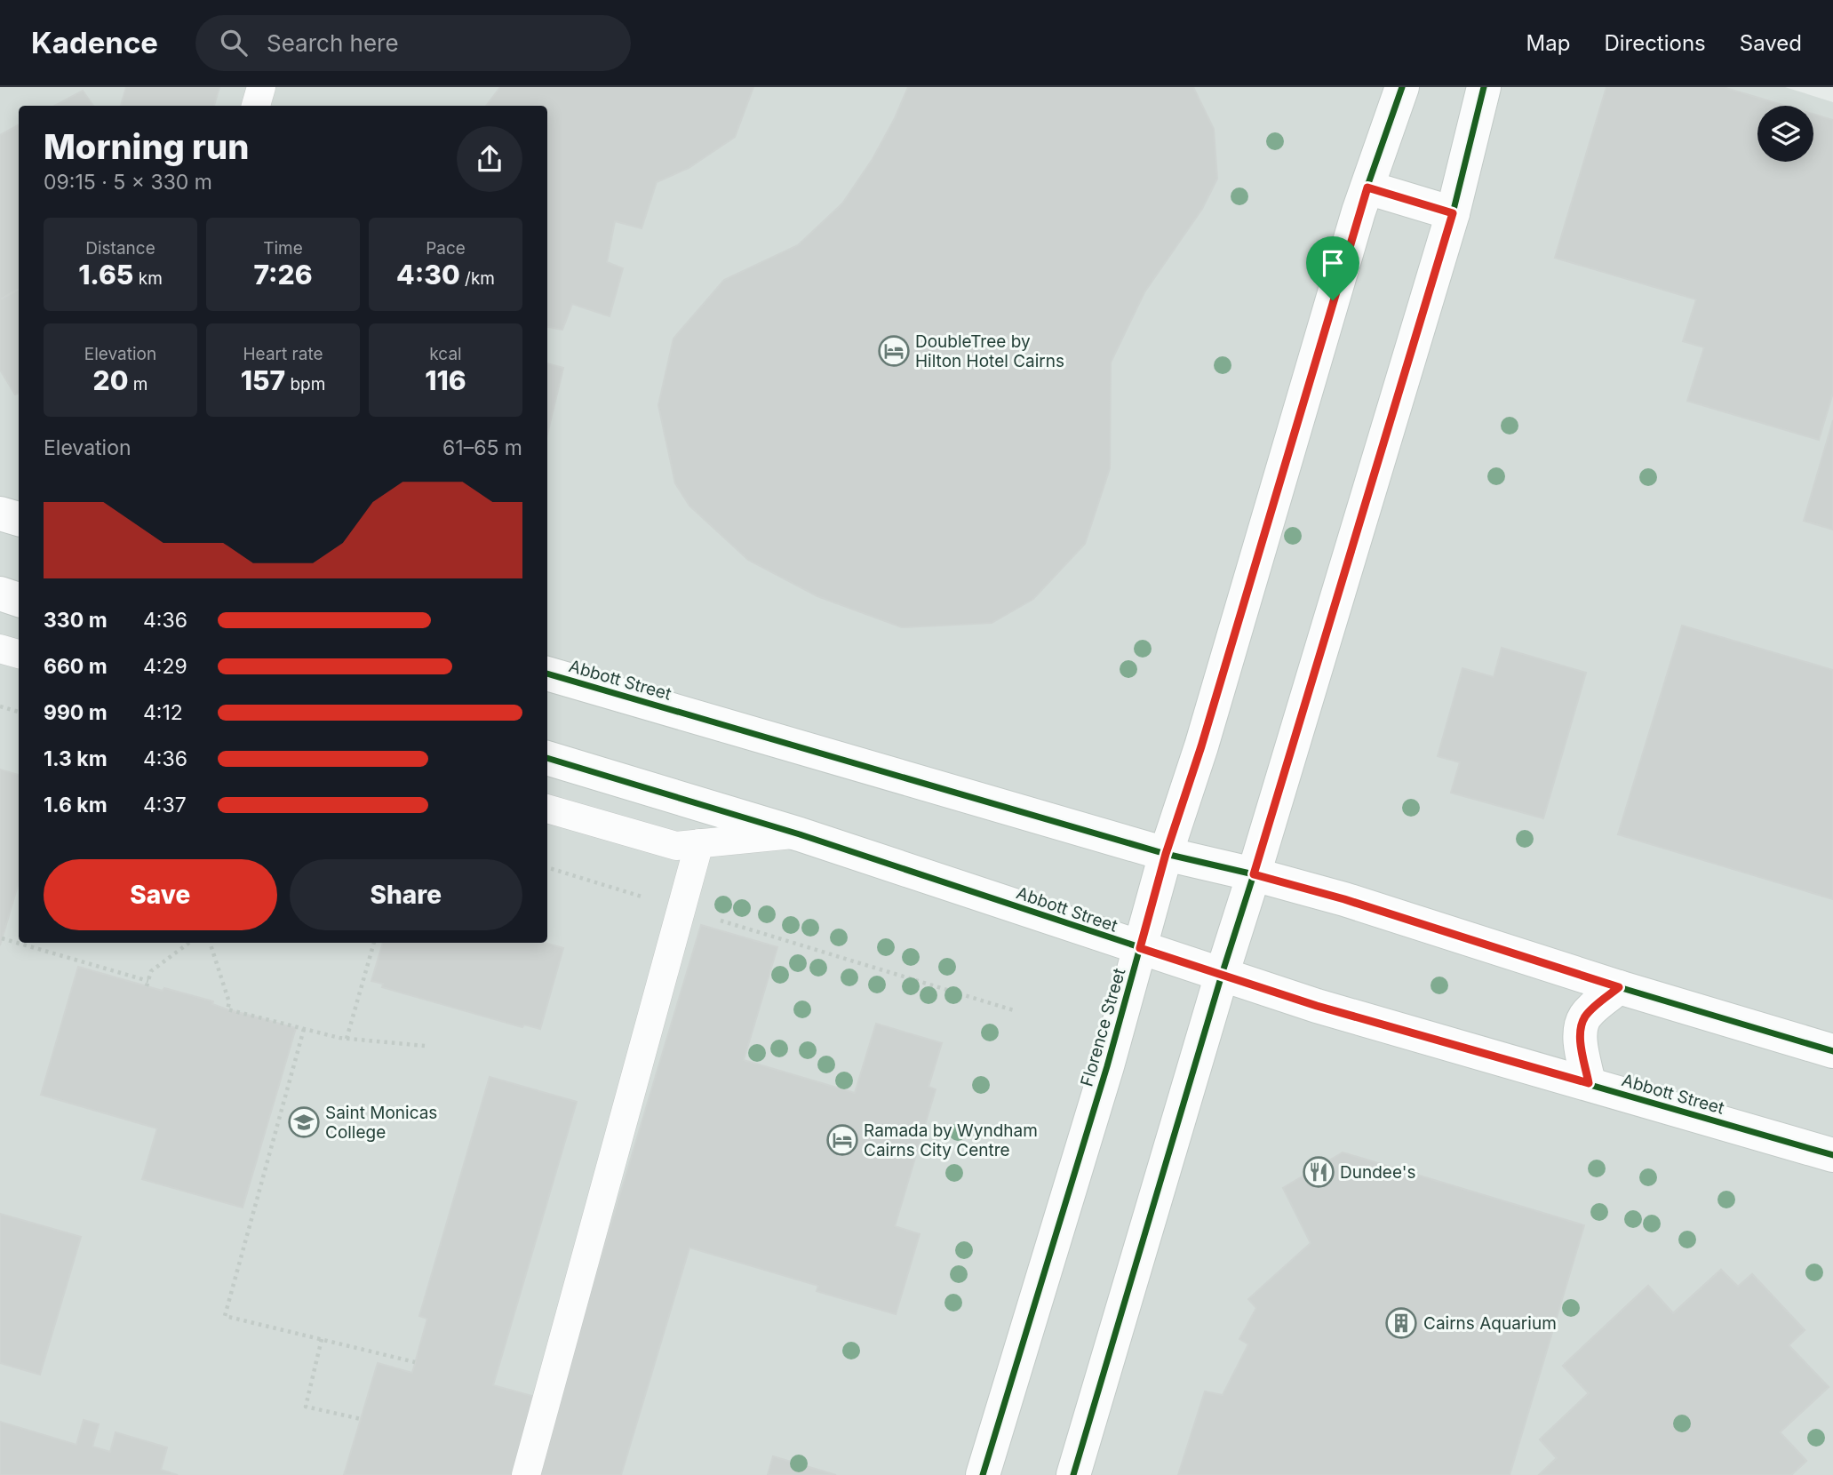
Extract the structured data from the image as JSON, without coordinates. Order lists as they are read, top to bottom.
{
  "streets": {
    "street": ["Abbott Street", "Florence Street"]
  },
  "crossings": [
    ["Abbott Street", "Florence Street"]
  ],
  "places": {
    "hotel": ["DoubleTree by Hilton Hotel Cairns", "Ramada by Wyndham Cairns City Centre"],
    "school or university": ["Saint Monicas College"],
    "restaurant": ["Dundee's"],
    "building": ["Cairns Aquarium"]
  },
  "page": {
    "header": "Kadence",
    "search": "Search here",
    "nav": ["Map", "Directions", "Saved"],
    "heading": ["Morning run", "09:15 · 5 × 330 m"],
    "stats": [
      ["Distance", "1.65 km"],
      ["Time", "7:26"],
      ["Pace", "4:30 /km"],
      ["Elevation", "20 m"],
      ["Heart rate", "157 bpm"],
      ["kcal", "116"]
    ],
    "chart": ["Elevation", "61–65 m"],
    "list": [
      {
        "name": "330 m",
        "note": "4:36"
      },
      {
        "name": "660 m",
        "note": "4:29"
      },
      {
        "name": "990 m",
        "note": "4:12"
      },
      {
        "name": "1.3 km",
        "note": "4:36"
      },
      {
        "name": "1.6 km",
        "note": "4:37"
      }
    ],
    "buttons": ["Save", "Share"]
  }
}
